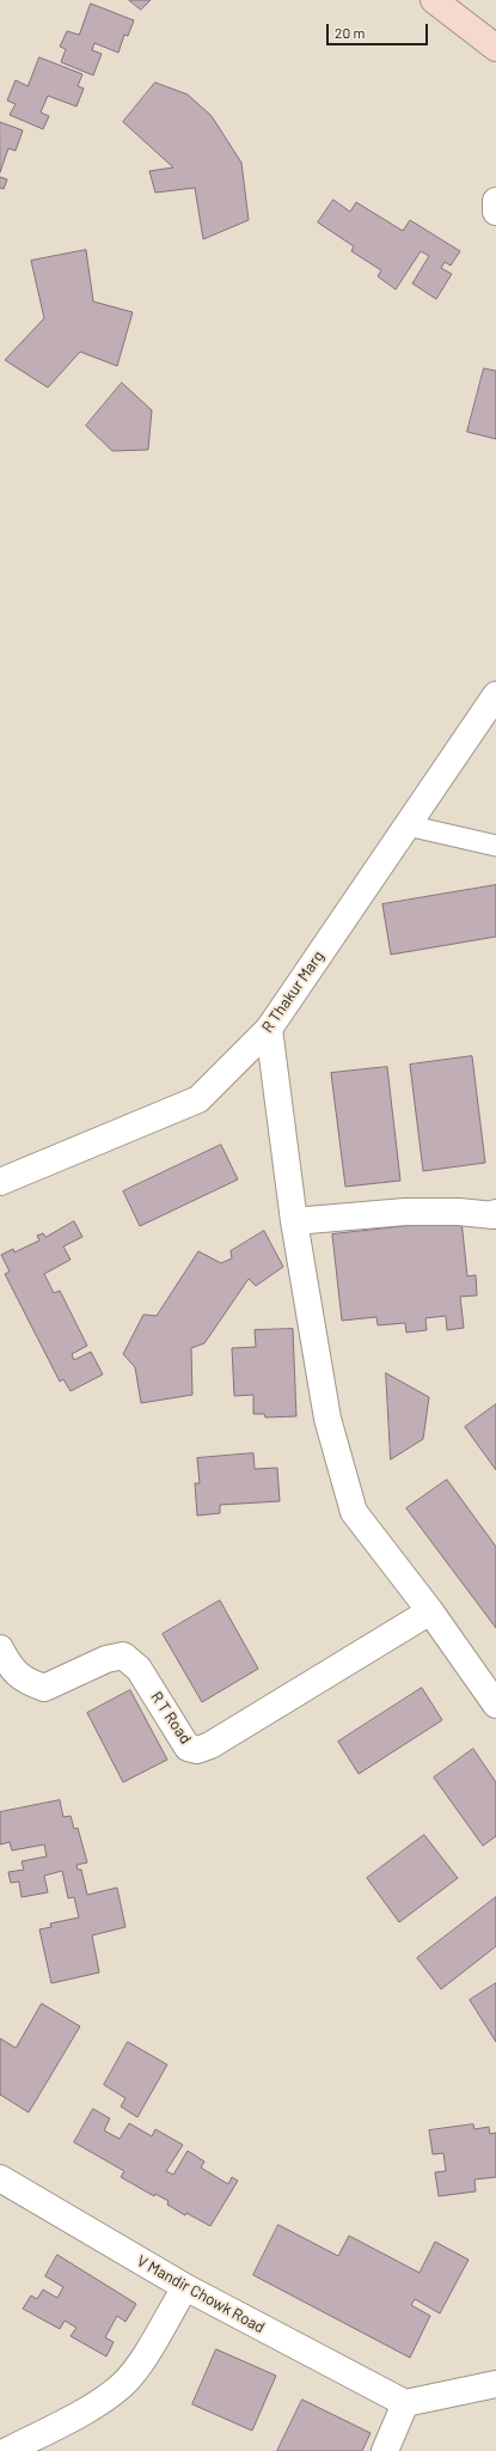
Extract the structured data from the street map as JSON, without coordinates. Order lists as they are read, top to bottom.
{
  "streets": {
    "street": ["R Thakur Marg", "R T Road", "V Mandir Chowk Road"]
  },
  "scale_bar": "20 m"
}
